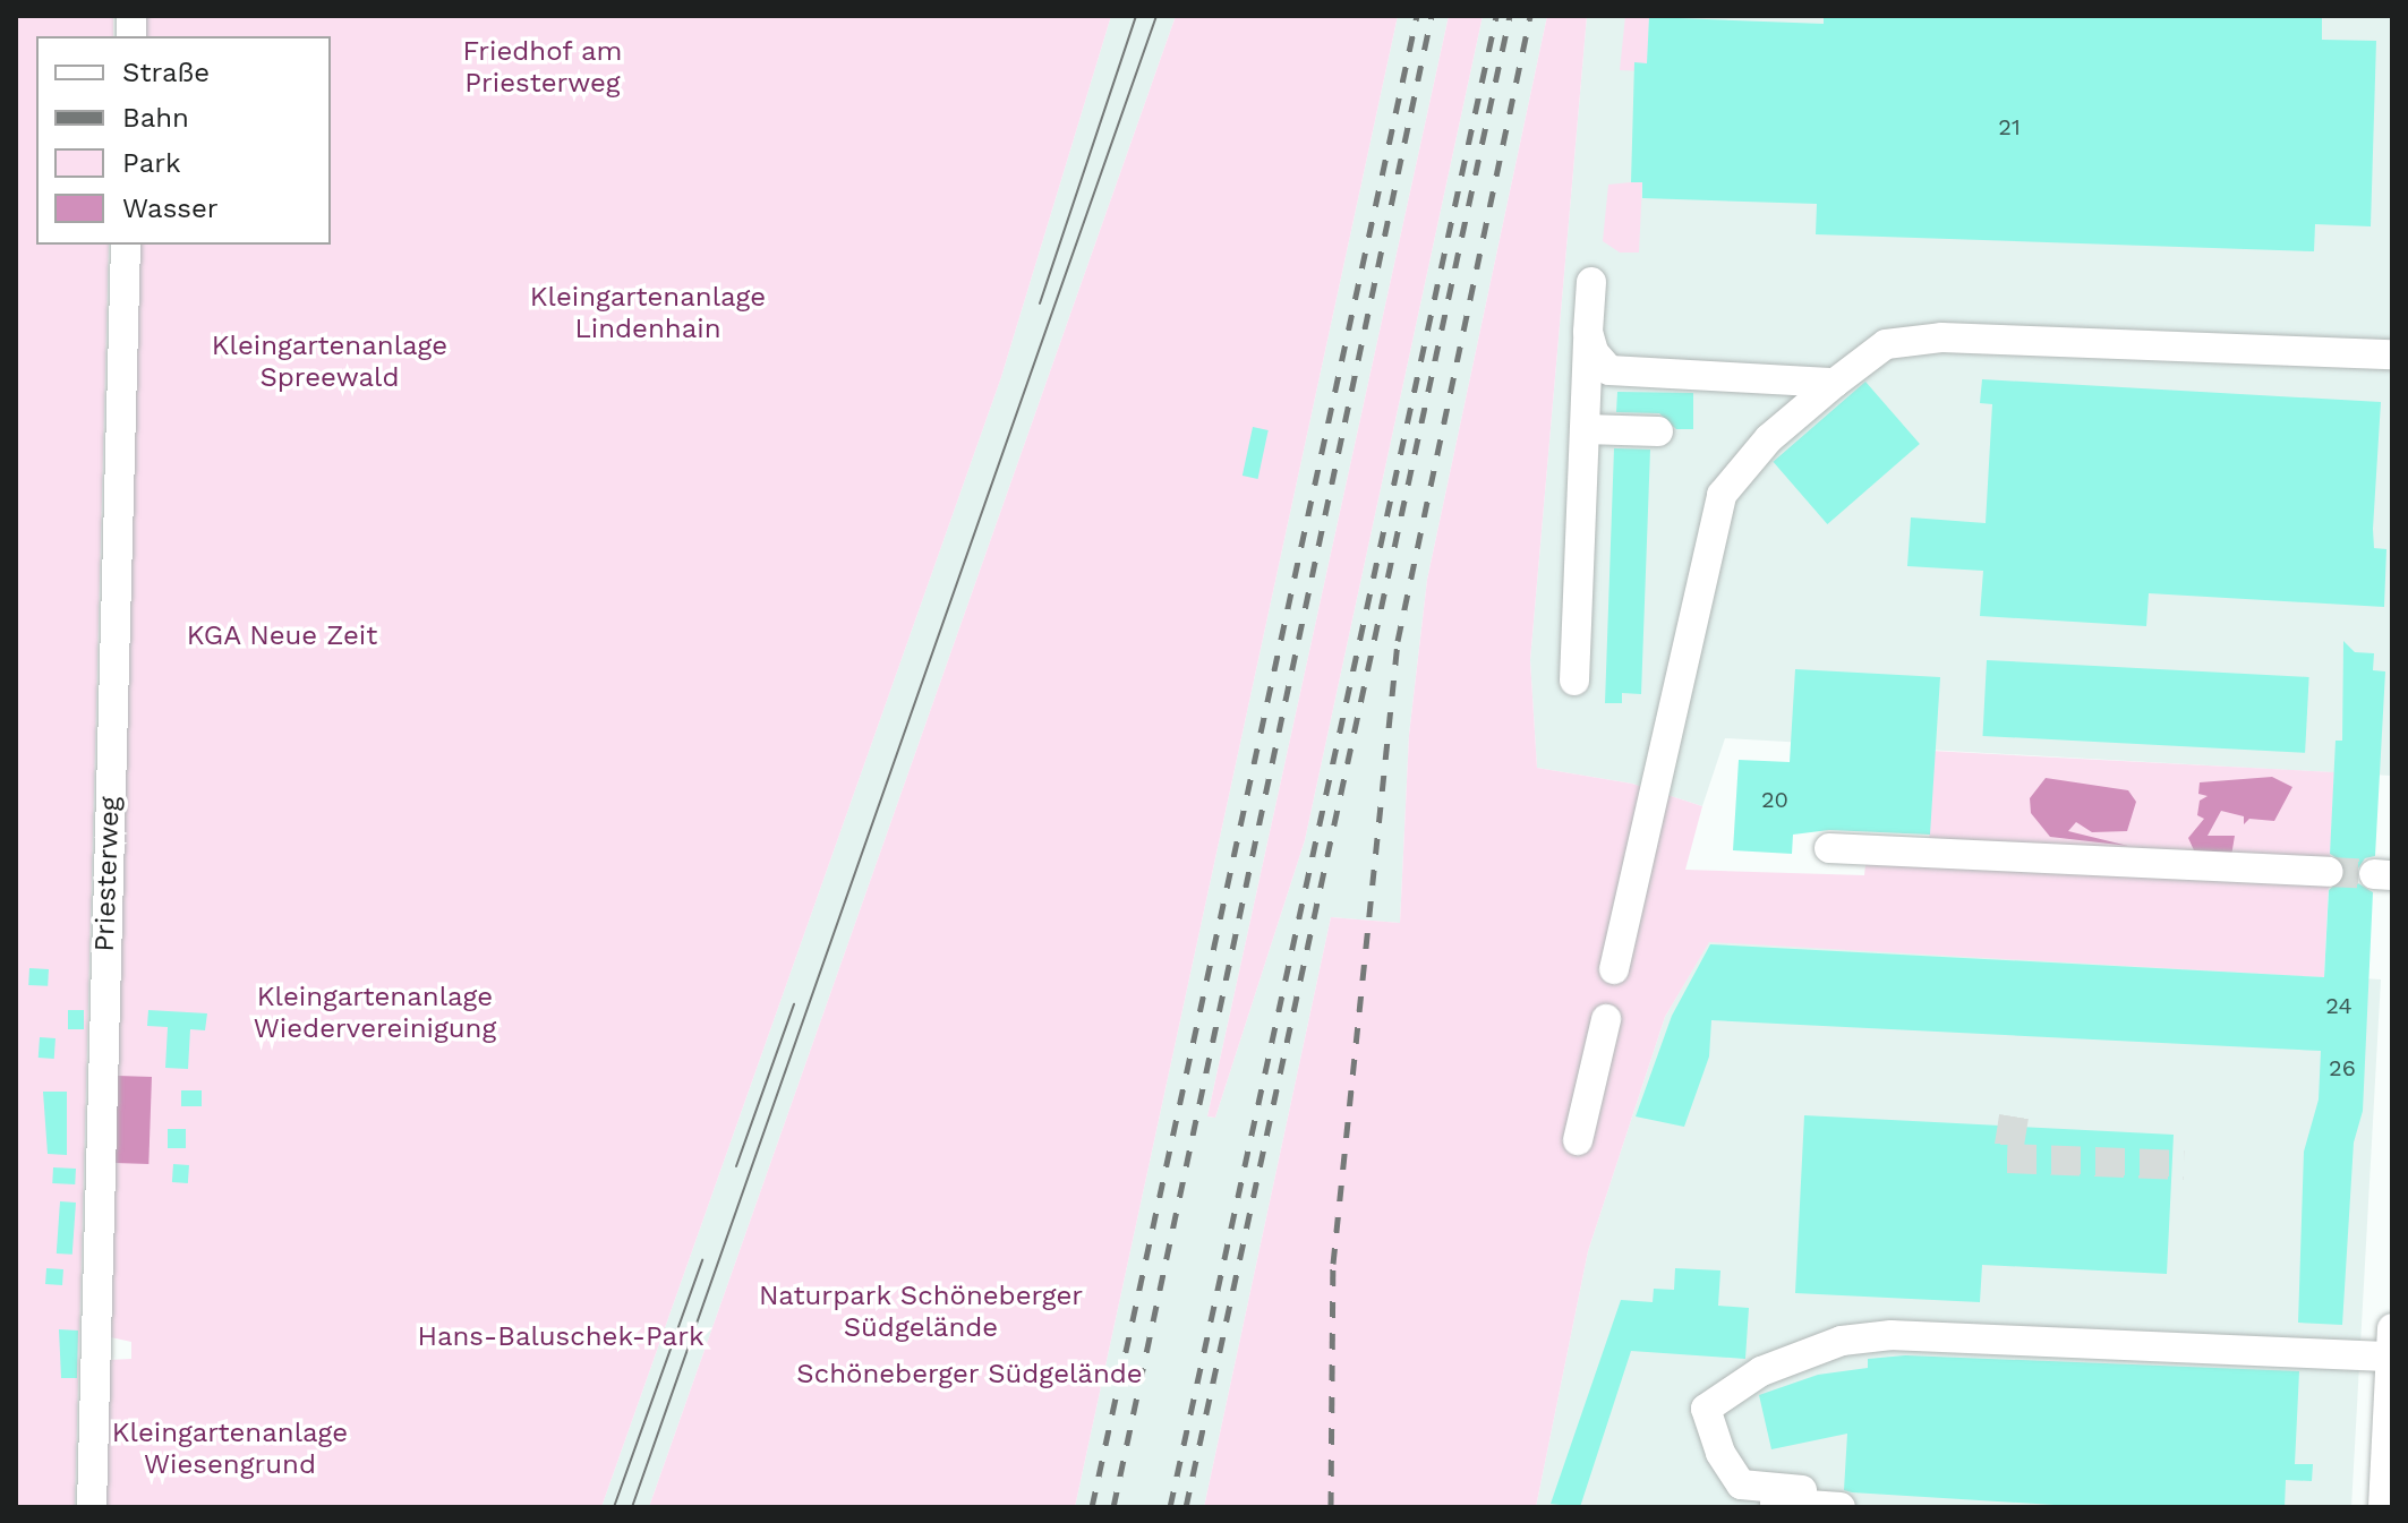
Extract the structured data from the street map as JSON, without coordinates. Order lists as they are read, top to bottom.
{
  "streets": {
    "street": ["Priesterweg"]
  },
  "parks": [
    "Friedhof am Priesterweg",
    "Kleingartenanlage Lindenhain",
    "Kleingartenanlage Spreewald",
    "KGA Neue Zeit",
    "Kleingartenanlage Wiedervereinigung",
    "Naturpark Schöneberger Südgelände",
    "Hans-Baluschek-Park",
    "Schöneberger Südgelände",
    "Kleingartenanlage Wiesengrund"
  ],
  "house_numbers": [
    "21",
    "20",
    "24",
    "26"
  ],
  "legend": [
    "Straße",
    "Bahn",
    "Park",
    "Wasser"
  ]
}
